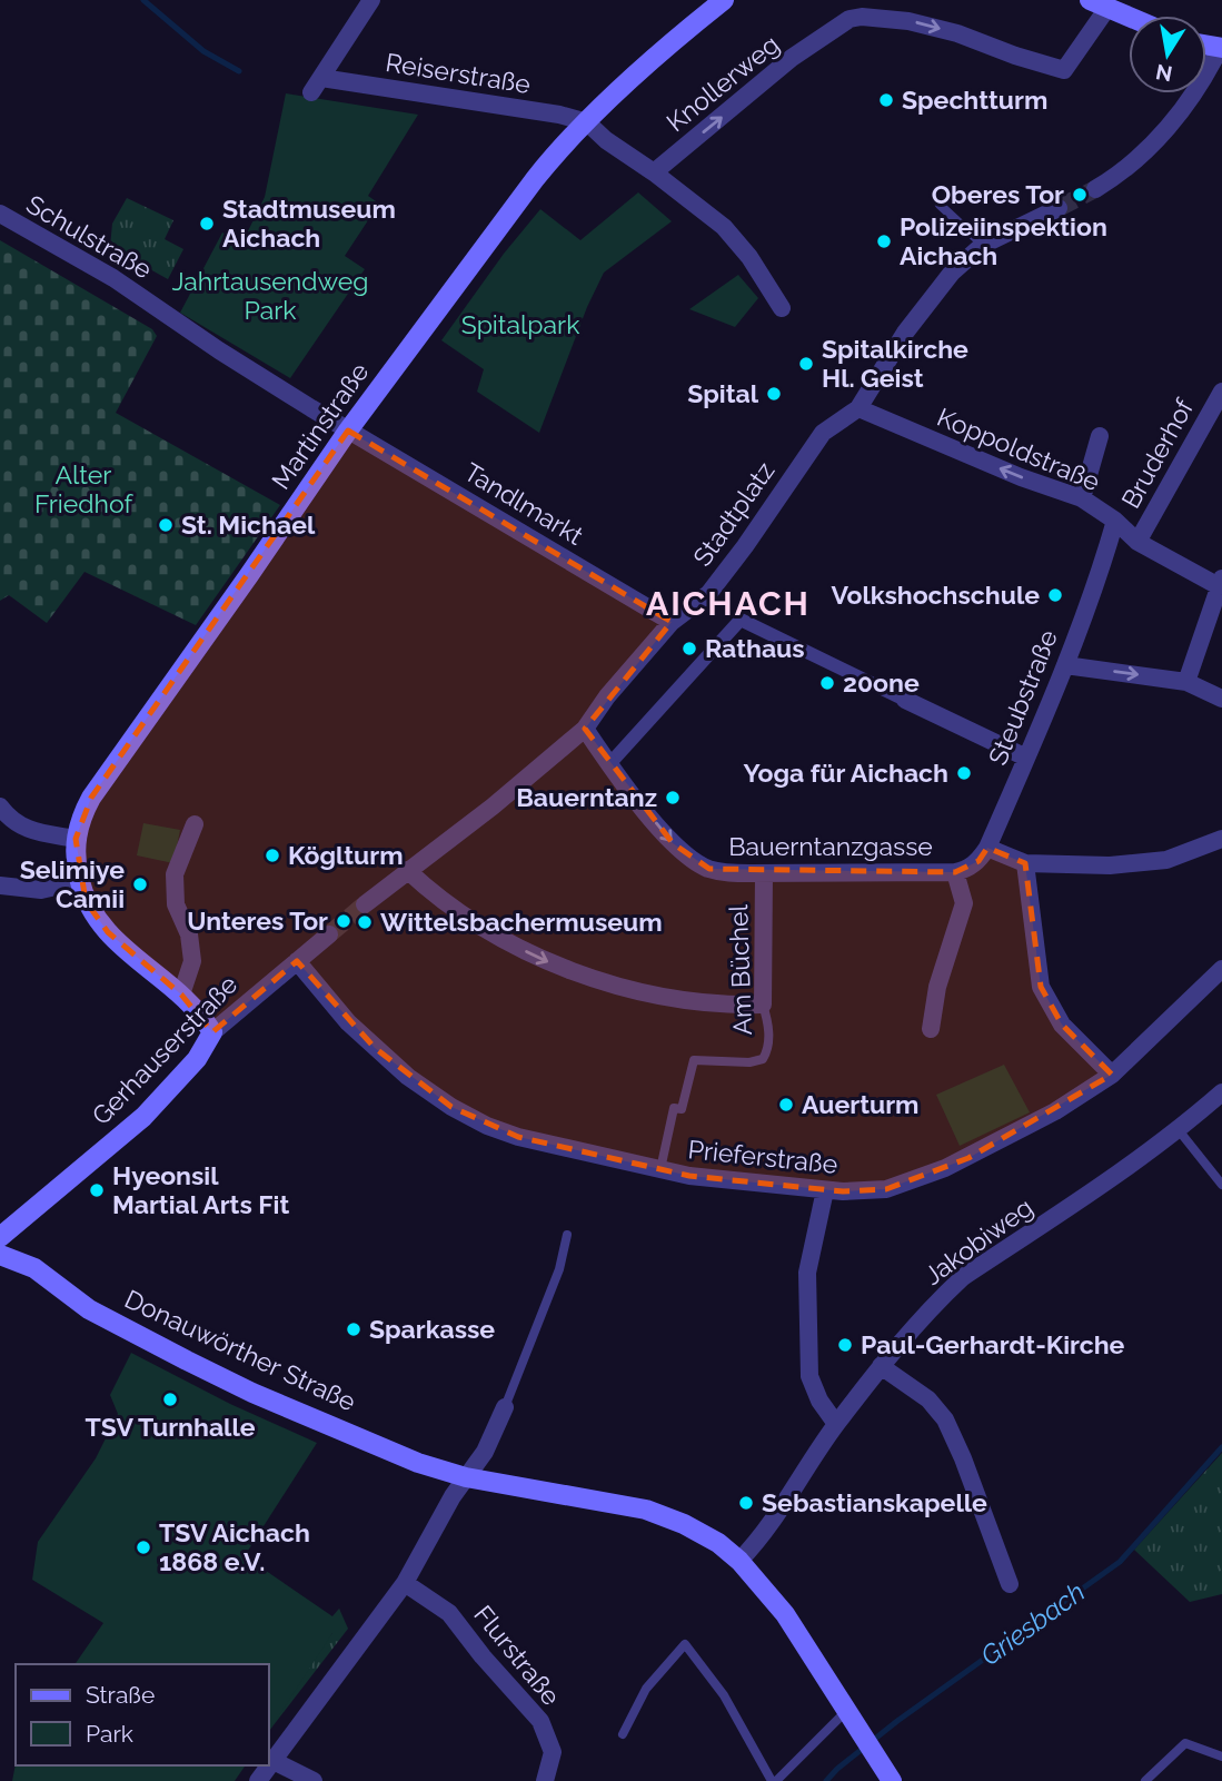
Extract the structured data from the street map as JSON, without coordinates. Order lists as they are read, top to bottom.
{
  "streets": {
    "main road": ["Martinstraße", "Gerhauserstraße", "Donauwörther Straße"],
    "street": [
      "Reiserstraße",
      "Knollerweg",
      "Schulstraße",
      "Koppoldstraße",
      "Bruderhof",
      "Tandlmarkt",
      "Stadtplatz",
      "Steubstraße",
      "Bauerntanzgasse",
      "Am Büchel",
      "Prieferstraße",
      "Jakobiweg",
      "Flurstraße"
    ]
  },
  "crossings": [
    ["Reiserstraße", "Martinstraße"],
    ["Schulstraße", "Martinstraße"],
    ["Schulstraße", "Tandlmarkt"],
    ["Martinstraße", "Tandlmarkt"],
    ["Martinstraße", "Gerhauserstraße"],
    ["Koppoldstraße", "Bruderhof"],
    ["Koppoldstraße", "Stadtplatz"],
    ["Koppoldstraße", "Steubstraße"],
    ["Tandlmarkt", "Stadtplatz"],
    ["Stadtplatz", "Bauerntanzgasse"],
    ["Steubstraße", "Bauerntanzgasse"],
    ["Bauerntanzgasse", "Am Büchel"],
    ["Am Büchel", "Prieferstraße"],
    ["Gerhauserstraße", "Prieferstraße"],
    ["Jakobiweg", "Donauwörther Straße"]
  ],
  "one_way": ["Knollerweg", "Koppoldstraße"],
  "districts": ["AICHACH"],
  "water": ["Griesbach"],
  "parks": ["Jahrtausendweg Park", "Spitalpark", "Alter Friedhof"],
  "places": [
    "Spechtturm",
    "Oberes Tor",
    "Stadtmuseum Aichach",
    "Polizeiinspektion Aichach",
    "Spitalkirche Hl. Geist",
    "Spital",
    "St. Michael",
    "Volkshochschule",
    "Rathaus",
    "20one",
    "Yoga für Aichach",
    "Bauerntanz",
    "Köglturm",
    "Selimiye Camii",
    "Unteres Tor",
    "Wittelsbachermuseum",
    "Auerturm",
    "Hyeonsil Martial Arts Fit",
    "Sparkasse",
    "Paul-Gerhardt-Kirche",
    "TSV Turnhalle",
    "Sebastianskapelle",
    "TSV Aichach 1868 e.V."
  ],
  "legend": ["Straße", "Park"],
  "north": "bottom"
}
